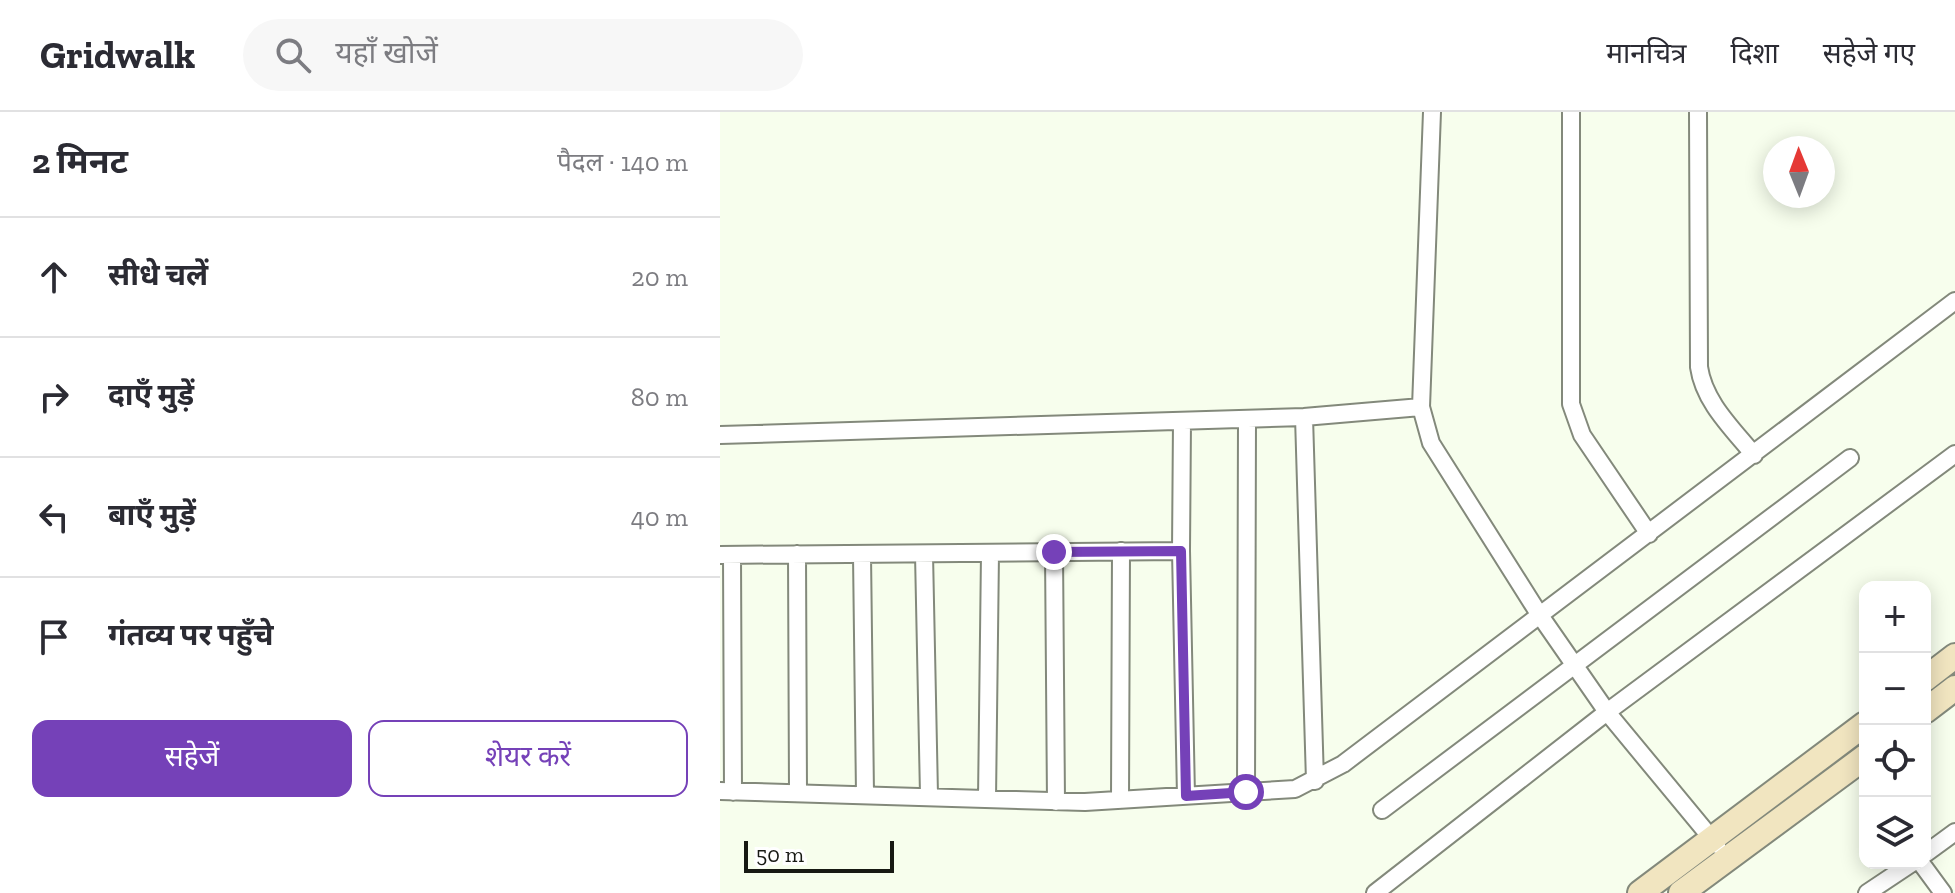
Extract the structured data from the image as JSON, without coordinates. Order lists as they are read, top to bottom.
{
  "scale_bar": "50 m",
  "north": "top",
  "page": {
    "header": "Gridwalk",
    "search": "यहाँ खोजें",
    "nav": ["मानचित्र", "दिशा", "सहेजे गए"],
    "heading": ["2 मिनट", "पैदल · 140 m"],
    "list": [
      ["सीधे चलें", "20 m"],
      ["दाएँ मुड़ें", "80 m"],
      ["बाएँ मुड़ें", "40 m"],
      "गंतव्य पर पहुँचे"
    ],
    "map_buttons": ["+", "−"],
    "buttons": ["सहेजें", "शेयर करें"],
    "scale": "50 m"
  }
}
